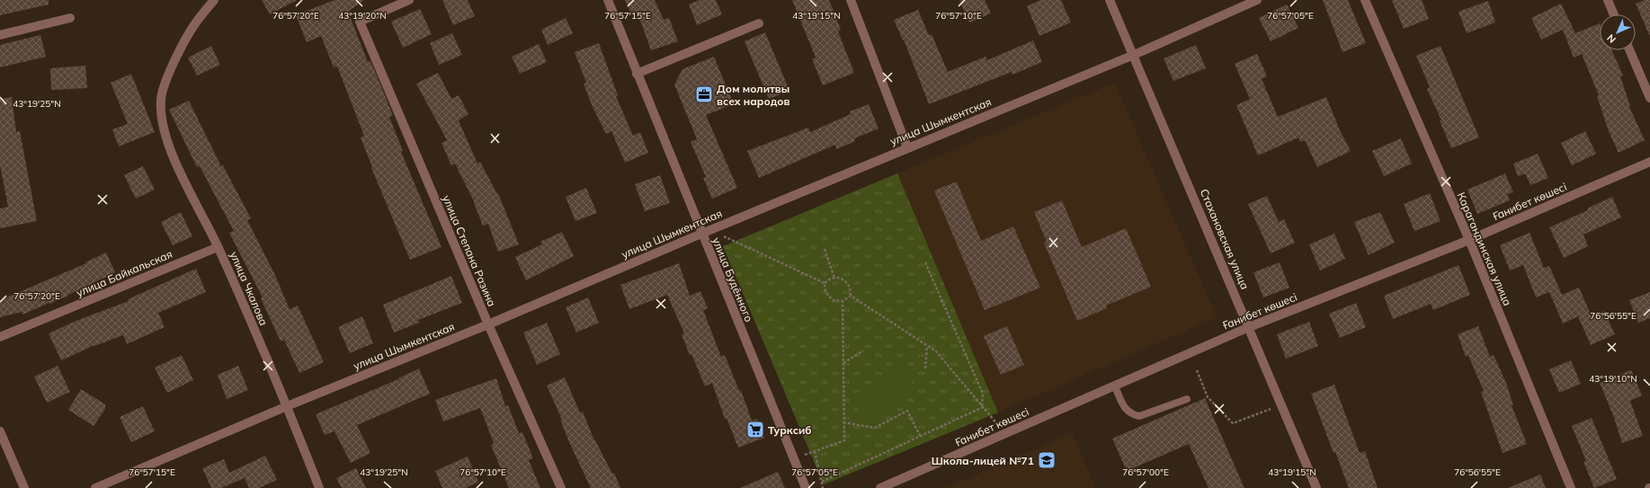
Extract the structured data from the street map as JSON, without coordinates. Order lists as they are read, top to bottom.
{
  "streets": {
    "street": [
      "улица Шымкентская",
      "Ғанибет көшесі",
      "Стахановская улица",
      "Карагандинская улица",
      "улица Степана Разина",
      "улица Байкальская",
      "улица Будённого",
      "улица Чкалова"
    ]
  },
  "crossings": [
    ["улица Шымкентская", "Стахановская улица"],
    ["улица Шымкентская", "улица Степана Разина"],
    ["улица Шымкентская", "улица Будённого"],
    ["улица Шымкентская", "улица Чкалова"],
    ["Ғанибет көшесі", "Стахановская улица"],
    ["Ғанибет көшесі", "Карагандинская улица"],
    ["улица Байкальская", "улица Чкалова"]
  ],
  "places": {
    "office": ["Дом молитвы всех народов"],
    "supermarket": ["Турксиб"],
    "school or university": ["Школа-лицей №71"]
  },
  "north": "bottom left",
  "coordinates": [
    "76°57'20\"E",
    "43°19'20\"N",
    "76°57'15\"E",
    "43°19'15\"N",
    "76°57'10\"E",
    "76°57'05\"E",
    "43°19'25\"N",
    "76°56'55\"E",
    "43°19'10\"N",
    "76°57'00\"E"
  ]
}
